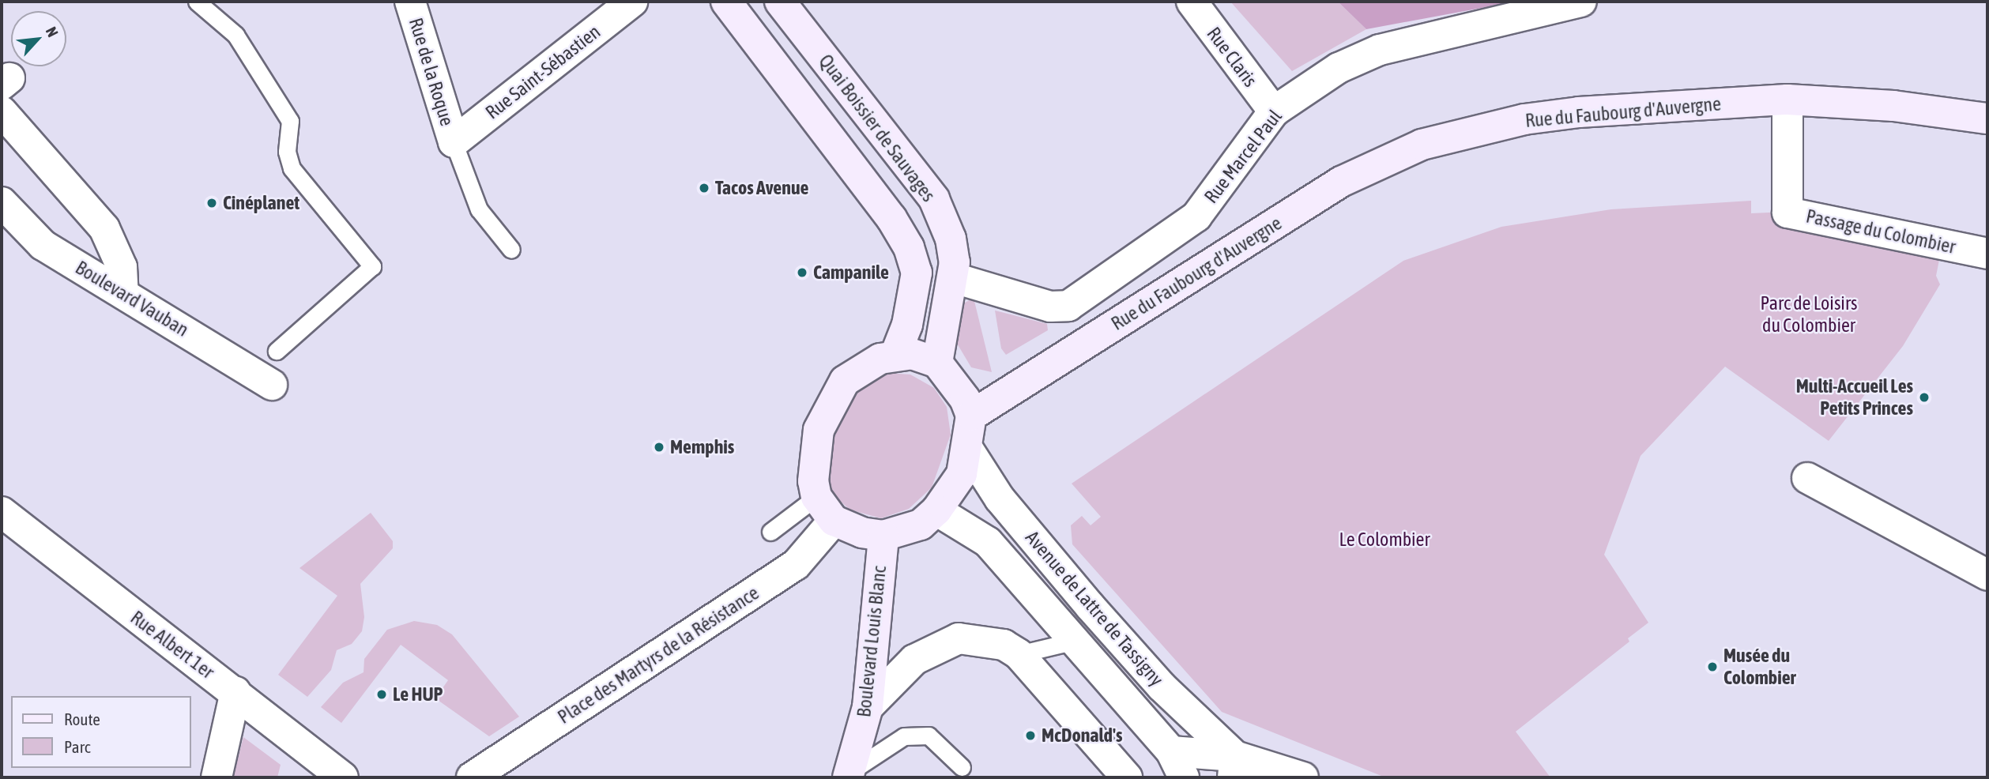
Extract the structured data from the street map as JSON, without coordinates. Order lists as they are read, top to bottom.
{
  "streets": {
    "main road": ["Rue du Faubourg d'Auvergne", "Quai Boissier de Sauvages", "Boulevard Louis Blanc"],
    "street": [
      "Rue Claris",
      "Rue de la Roque",
      "Rue Saint-Sébastien",
      "Rue Marcel Paul",
      "Passage du Colombier",
      "Boulevard Vauban",
      "Avenue de Lattre de Tassigny",
      "Rue Albert 1er",
      "Place des Martyrs de la Résistance"
    ]
  },
  "crossings": [
    ["Rue Claris", "Rue Marcel Paul"],
    ["Rue de la Roque", "Rue Saint-Sébastien"],
    ["Rue du Faubourg d'Auvergne", "Quai Boissier de Sauvages"],
    ["Rue du Faubourg d'Auvergne", "Passage du Colombier"],
    ["Rue du Faubourg d'Auvergne", "Avenue de Lattre de Tassigny"],
    ["Rue du Faubourg d'Auvergne", "Boulevard Louis Blanc"],
    ["Rue du Faubourg d'Auvergne", "Place des Martyrs de la Résistance"],
    ["Quai Boissier de Sauvages", "Rue Marcel Paul"],
    ["Quai Boissier de Sauvages", "Avenue de Lattre de Tassigny"],
    ["Quai Boissier de Sauvages", "Boulevard Louis Blanc"],
    ["Quai Boissier de Sauvages", "Place des Martyrs de la Résistance"],
    ["Avenue de Lattre de Tassigny", "Boulevard Louis Blanc"],
    ["Avenue de Lattre de Tassigny", "Place des Martyrs de la Résistance"],
    ["Boulevard Louis Blanc", "Place des Martyrs de la Résistance"]
  ],
  "parks": ["Parc de Loisirs du Colombier", "Le Colombier"],
  "places": [
    "Tacos Avenue",
    "Cinéplanet",
    "Campanile",
    "Multi-Accueil Les Petits Princes",
    "Memphis",
    "Musée du Colombier",
    "Le HUP",
    "McDonald's"
  ],
  "legend": ["Route", "Parc"],
  "north": "top right"
}
